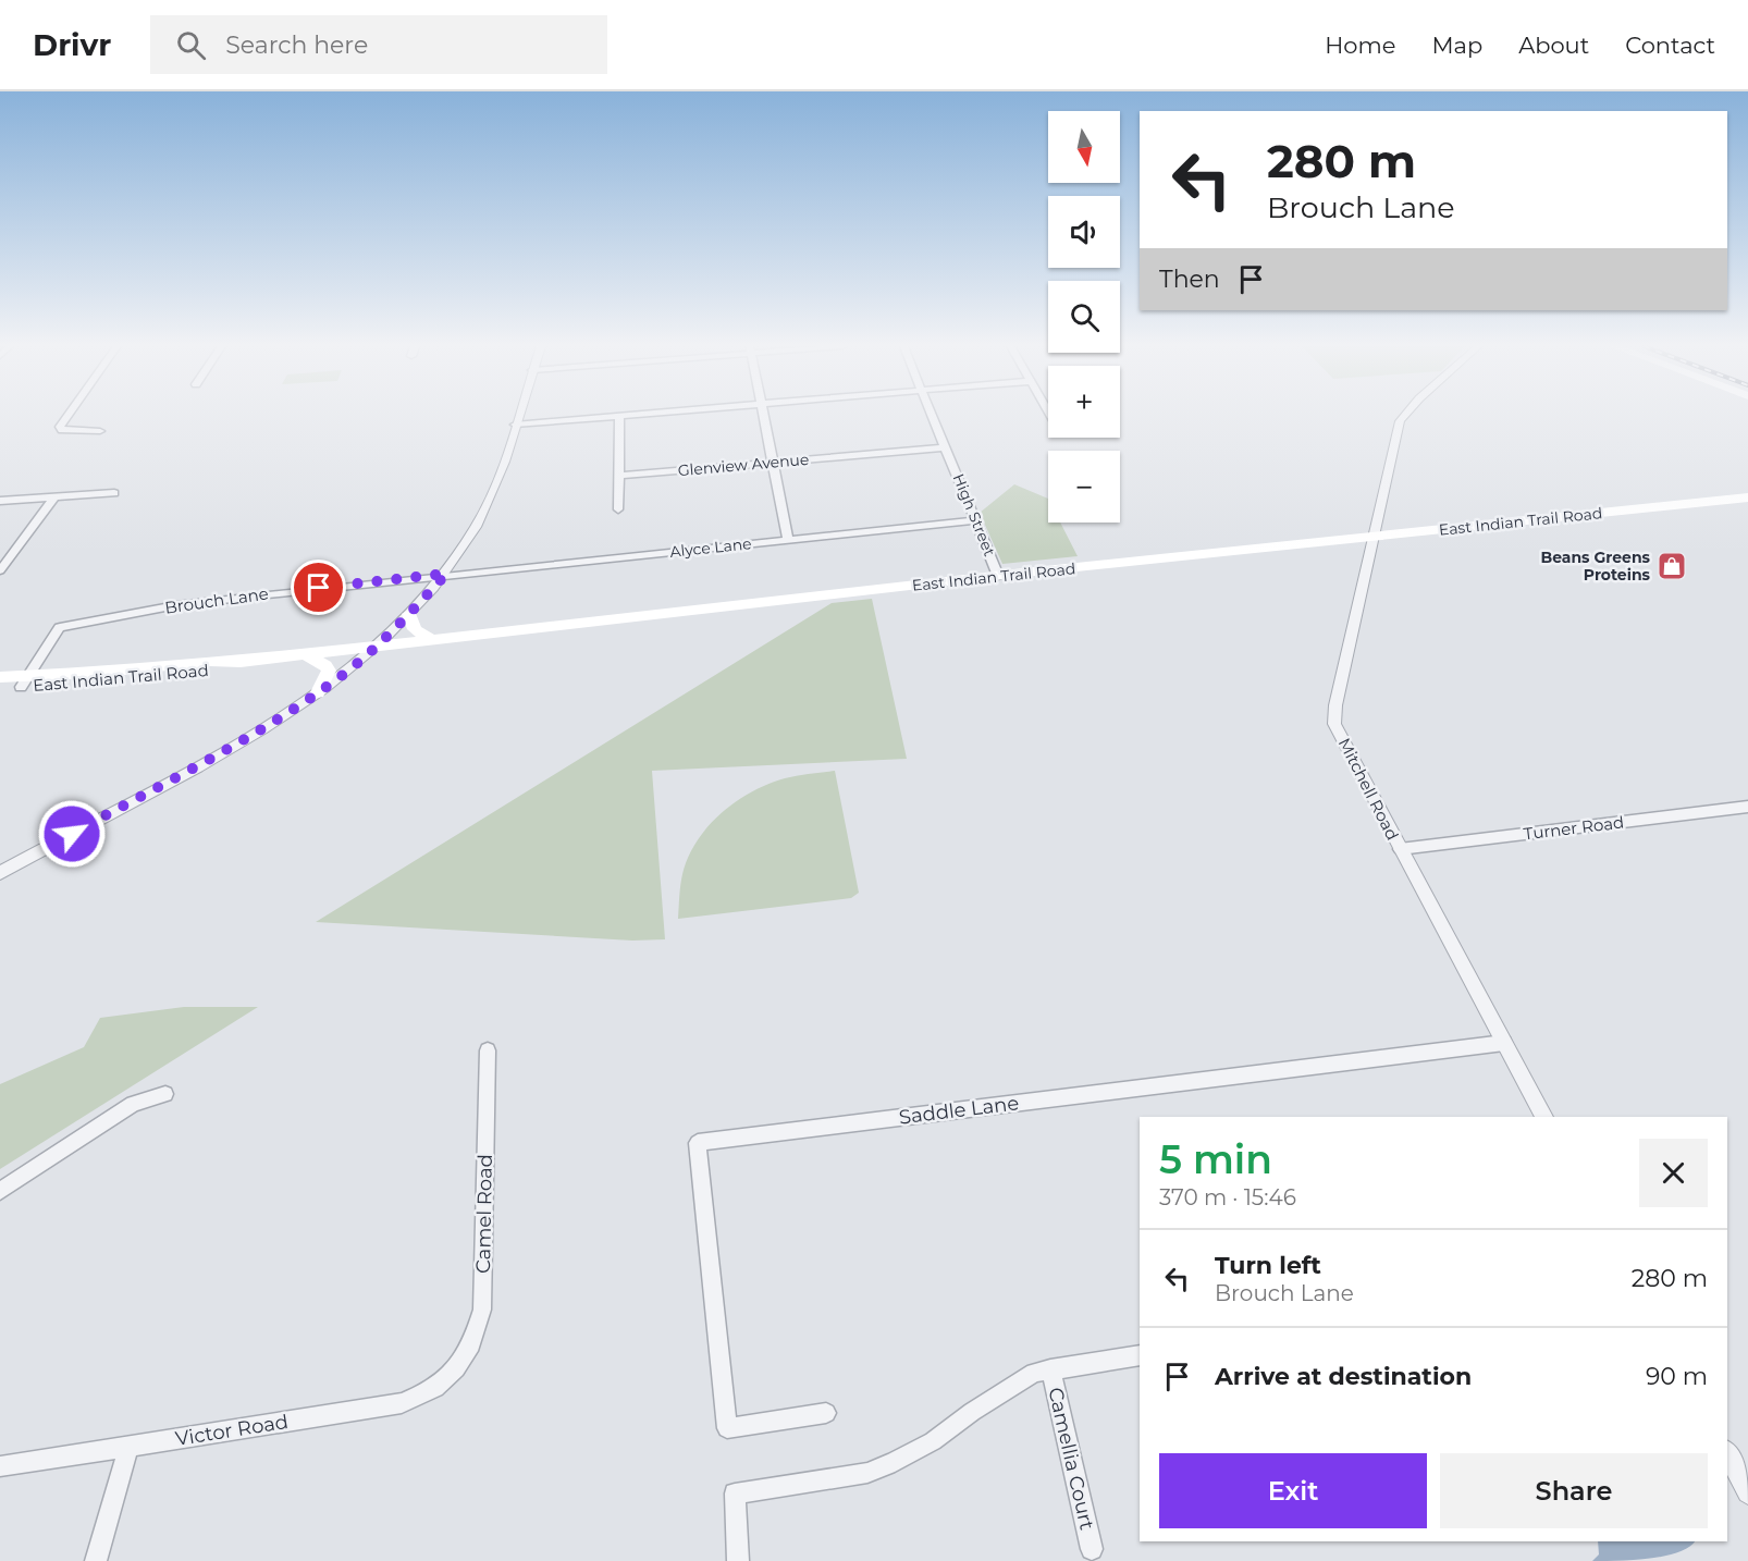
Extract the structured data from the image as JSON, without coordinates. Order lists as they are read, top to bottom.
{
  "streets": {
    "main road": ["East Indian Trail Road"],
    "street": [
      "Glenview Avenue",
      "High Street",
      "Alyce Lane",
      "Brouch Lane",
      "Mitchell Road",
      "Turner Road",
      "Saddle Lane",
      "Camel Road",
      "Victor Road",
      "Camellia Court"
    ]
  },
  "crossings": [
    ["Glenview Avenue", "High Street"],
    ["High Street", "East Indian Trail Road"],
    ["High Street", "Alyce Lane"],
    ["East Indian Trail Road", "Brouch Lane"],
    ["East Indian Trail Road", "Mitchell Road"],
    ["Alyce Lane", "Brouch Lane"],
    ["Mitchell Road", "Turner Road"],
    ["Mitchell Road", "Saddle Lane"],
    ["Camel Road", "Victor Road"]
  ],
  "places": {
    "shop": ["Beans Greens Proteins"]
  },
  "north": "bottom",
  "page": {
    "header": "Drivr",
    "search": "Search here",
    "nav": [
      "Home",
      "Map",
      "About",
      "Contact"
    ],
    "map_buttons": ["+", "−"],
    "turn": ["280 m", "Brouch Lane"],
    "then": "Then",
    "heading": ["5 min", "370 m · 15:46"],
    "list": [
      {
        "name": "Turn left",
        "note": "Brouch Lane",
        "value": "280 m"
      },
      {
        "name": "Arrive at destination",
        "value": "90 m"
      }
    ],
    "buttons": ["Exit", "Share"]
  }
}
